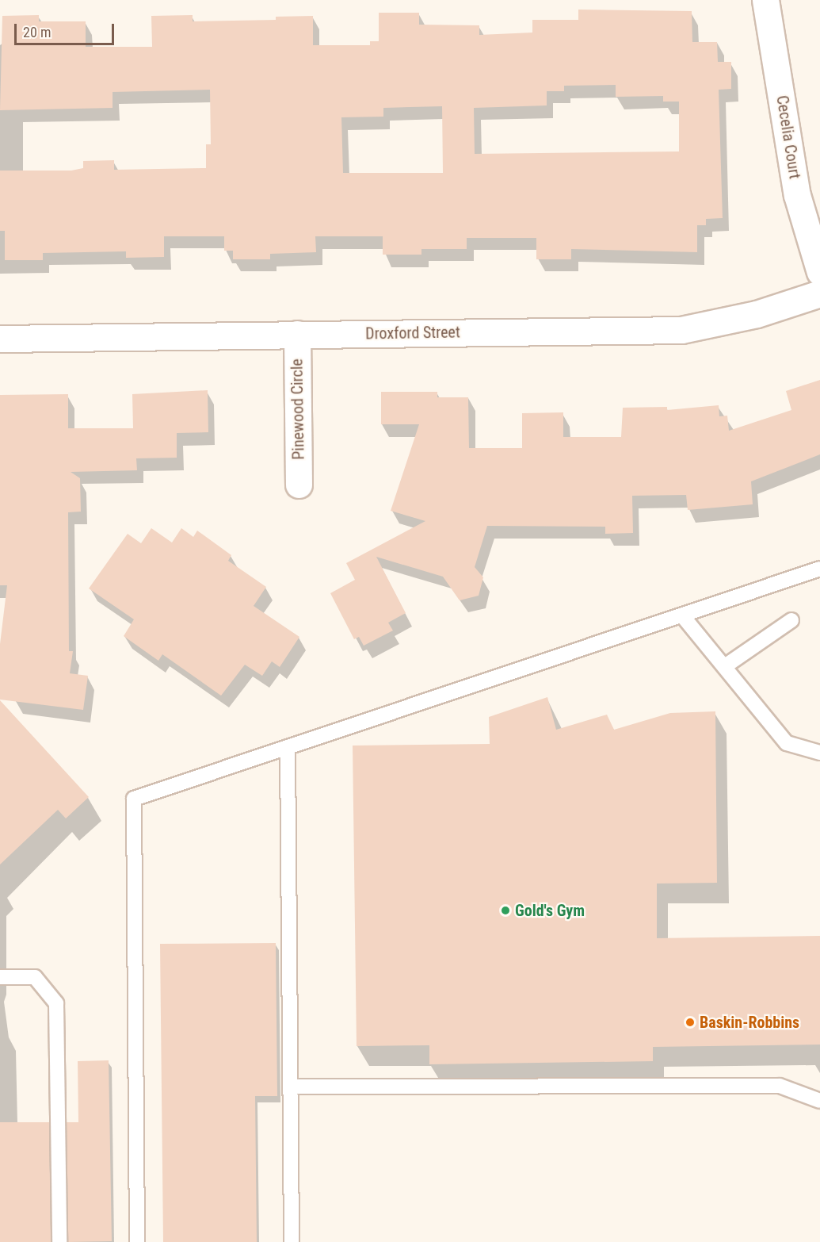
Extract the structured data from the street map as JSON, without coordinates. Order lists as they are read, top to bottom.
{
  "streets": {
    "street": ["Cecelia Court", "Droxford Street", "Pinewood Circle"]
  },
  "crossings": [
    ["Droxford Street", "Pinewood Circle"]
  ],
  "places": ["Gold's Gym", "Baskin-Robbins"],
  "scale_bar": "20 m"
}
